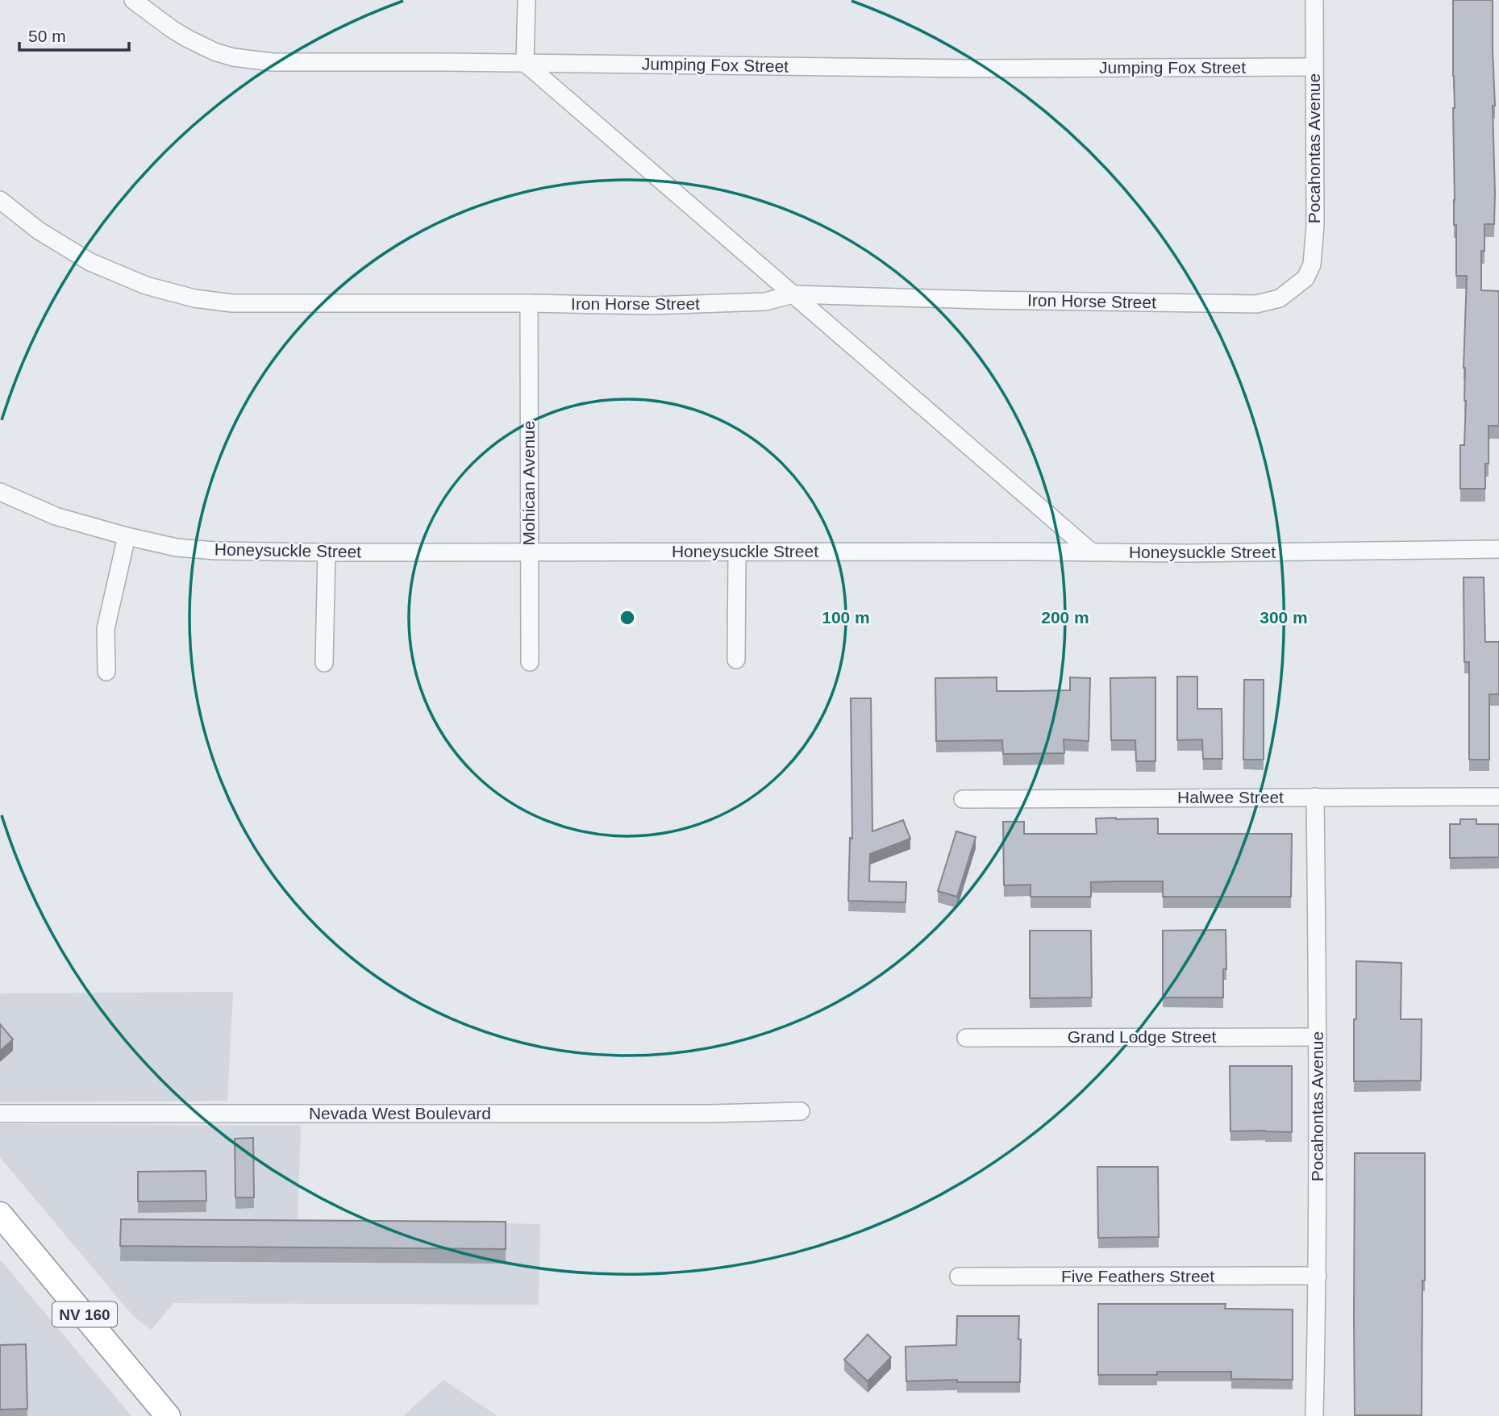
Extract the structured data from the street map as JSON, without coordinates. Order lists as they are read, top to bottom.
{
  "streets": {
    "highway": ["NV 160"],
    "street": [
      "Jumping Fox Street",
      "Pocahontas Avenue",
      "Iron Horse Street",
      "Mohican Avenue",
      "Honeysuckle Street",
      "Halwee Street",
      "Grand Lodge Street",
      "Nevada West Boulevard",
      "Five Feathers Street"
    ]
  },
  "crossings": [
    ["Jumping Fox Street", "Pocahontas Avenue"],
    ["Pocahontas Avenue", "Iron Horse Street"],
    ["Pocahontas Avenue", "Halwee Street"],
    ["Pocahontas Avenue", "Grand Lodge Street"],
    ["Pocahontas Avenue", "Five Feathers Street"],
    ["Iron Horse Street", "Mohican Avenue"],
    ["Mohican Avenue", "Honeysuckle Street"]
  ],
  "scale_bar": "50 m",
  "rings": ["100 m", "200 m", "300 m"]
}
